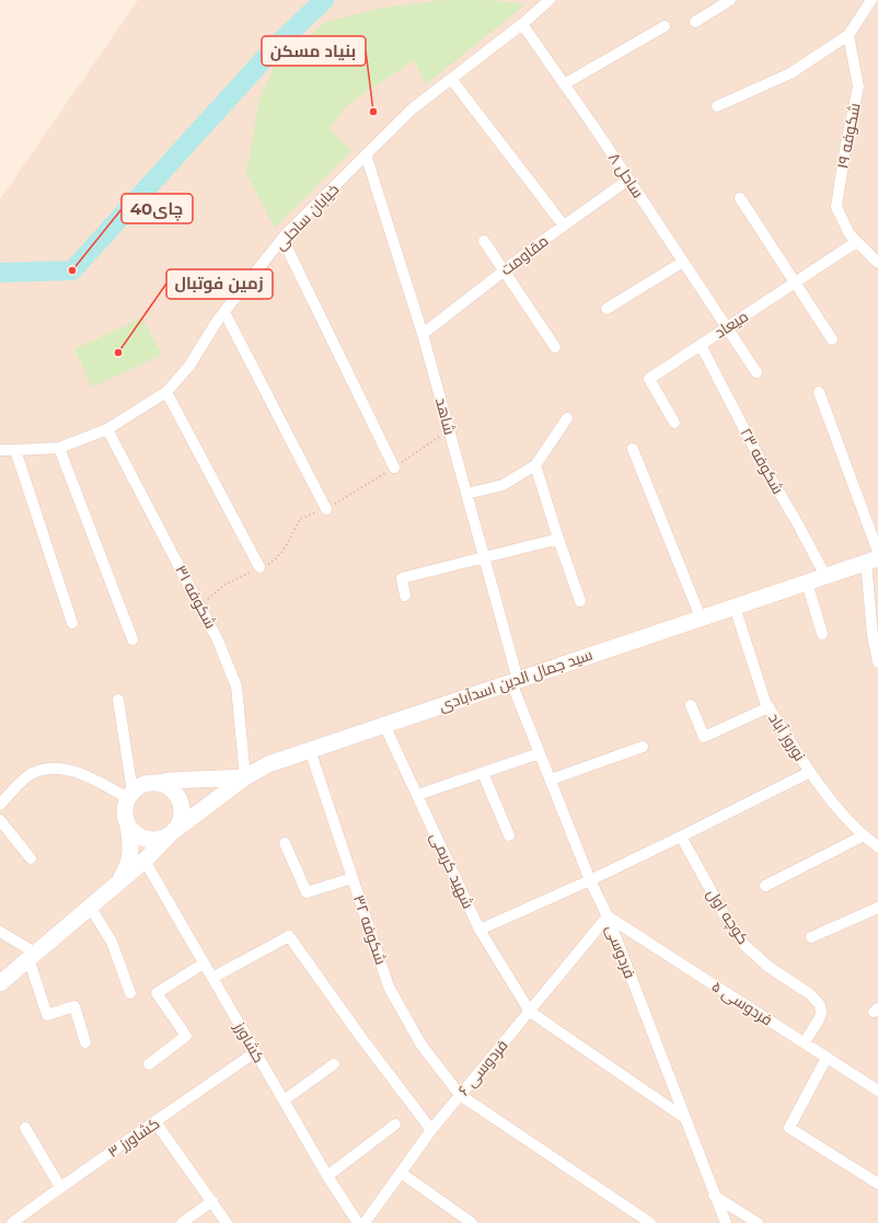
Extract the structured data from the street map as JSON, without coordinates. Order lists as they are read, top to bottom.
{
  "streets": {
    "main road": ["سید جمال الدین اسدآبادی"],
    "street": [
      "شکوفه ۱۹",
      "ساحل ۸",
      "خیابان ساحلی",
      "مقاومت",
      "میعاد",
      "شاهد",
      "شکوفه ۲۳",
      "شکوفه ۳۱",
      "نوروز آباد",
      "شهید کریمی",
      "کوچه اول",
      "شکوفه ۳۲",
      "فردوسی",
      "فردوسی ۵",
      "کشاورز",
      "فردوسی ۶",
      "کشاورز ۳"
    ]
  },
  "crossings": [
    ["شکوفه ۱۹", "میعاد"],
    ["ساحل ۸", "خیابان ساحلی"],
    ["ساحل ۸", "مقاومت"],
    ["ساحل ۸", "میعاد"],
    ["خیابان ساحلی", "شاهد"],
    ["خیابان ساحلی", "شکوفه ۳۱"],
    ["مقاومت", "شاهد"],
    ["میعاد", "شکوفه ۲۳"],
    ["شاهد", "سید جمال الدین اسدآبادی"],
    ["شاهد", "فردوسی"],
    ["شکوفه ۲۳", "سید جمال الدین اسدآبادی"],
    ["شکوفه ۳۱", "سید جمال الدین اسدآبادی"],
    ["سید جمال الدین اسدآبادی", "نوروز آباد"],
    ["سید جمال الدین اسدآبادی", "شهید کریمی"],
    ["سید جمال الدین اسدآبادی", "شکوفه ۳۲"],
    ["سید جمال الدین اسدآبادی", "فردوسی"],
    ["شهید کریمی", "فردوسی ۶"],
    ["کوچه اول", "فردوسی ۵"],
    ["شکوفه ۳۲", "فردوسی ۶"],
    ["فردوسی", "فردوسی ۵"],
    ["فردوسی", "فردوسی ۶"],
    ["فردوسی ۵", "فردوسی ۶"],
    ["کشاورز", "کشاورز ۳"]
  ],
  "places": ["بنیاد مسکن", "40چای", "زمین فوتبال"]
}
